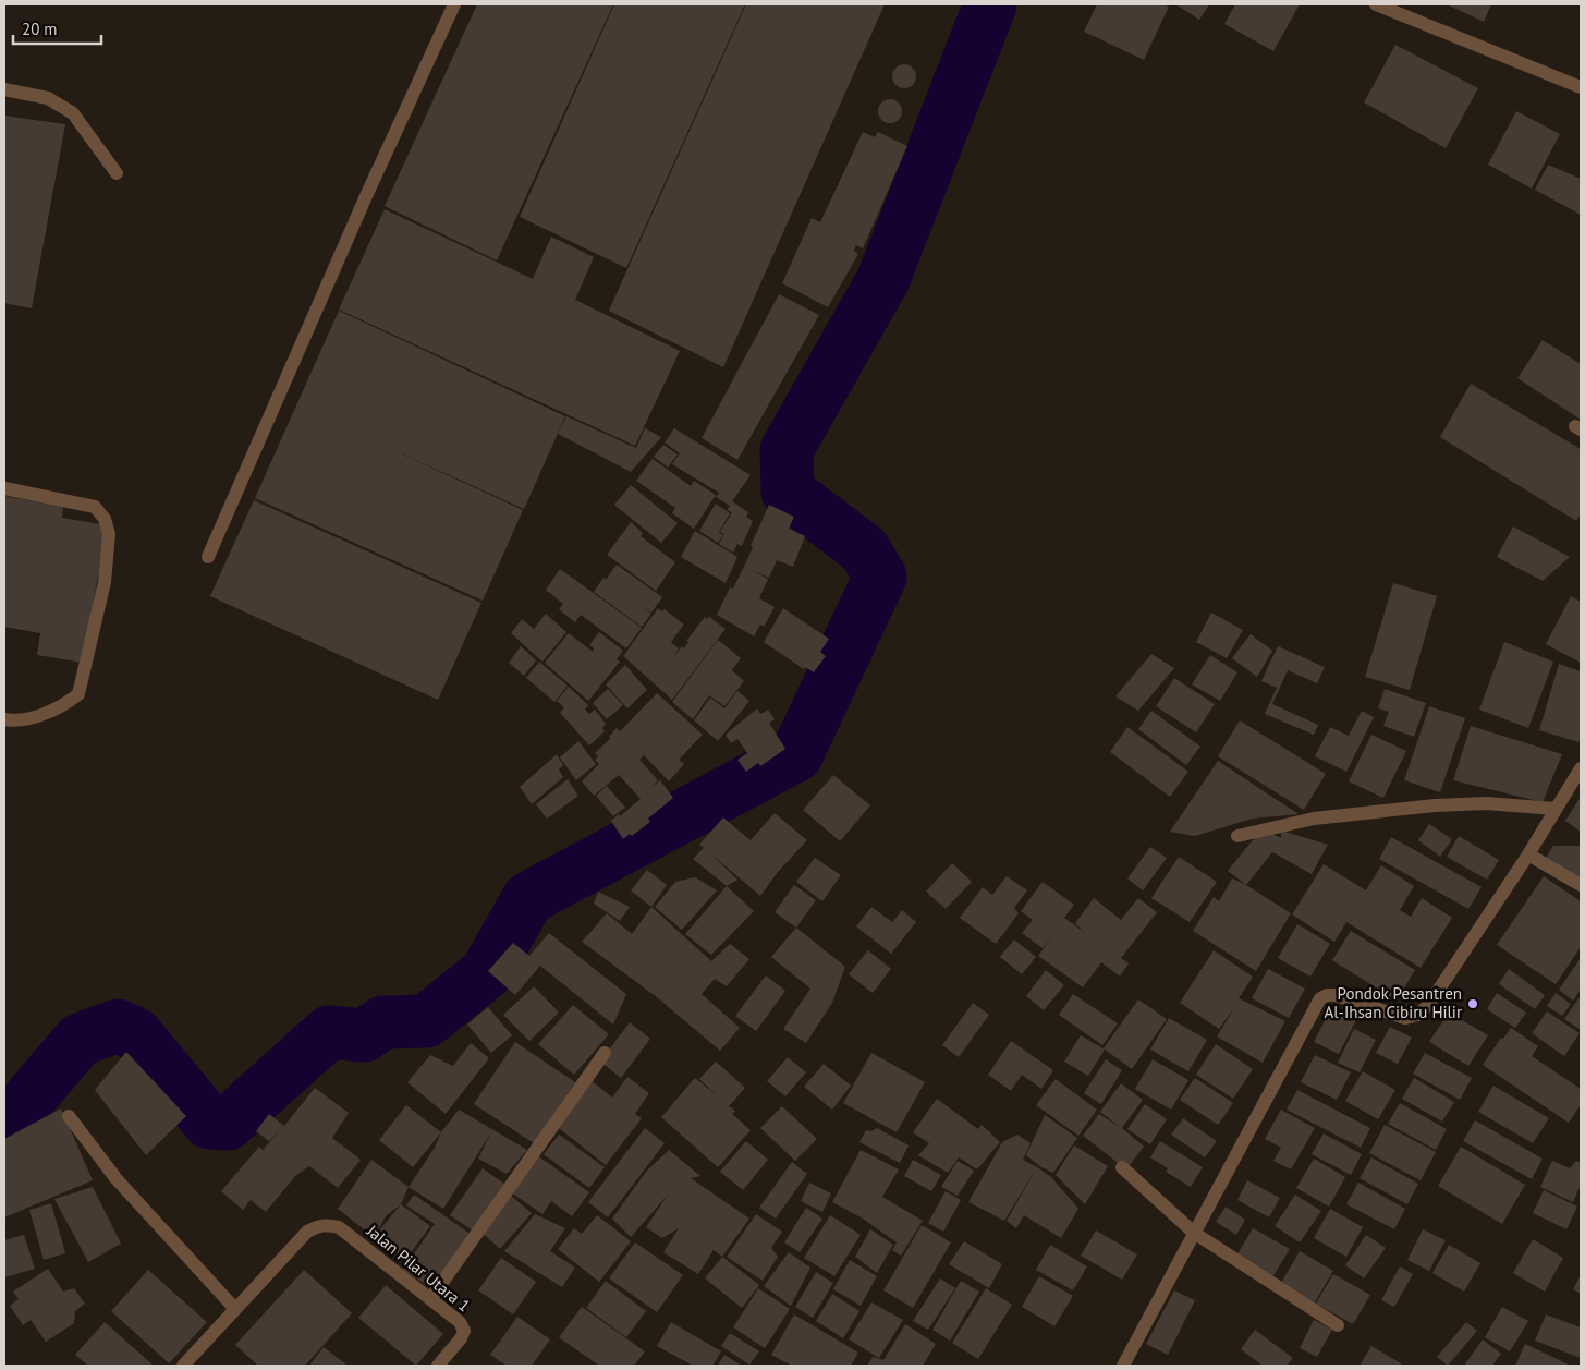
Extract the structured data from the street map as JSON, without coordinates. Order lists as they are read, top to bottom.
{
  "streets": {
    "street": ["Jalan Pilar Utara 1"]
  },
  "places": ["Pondok Pesantren Al-Ihsan Cibiru Hilir"],
  "scale_bar": "20 m"
}
